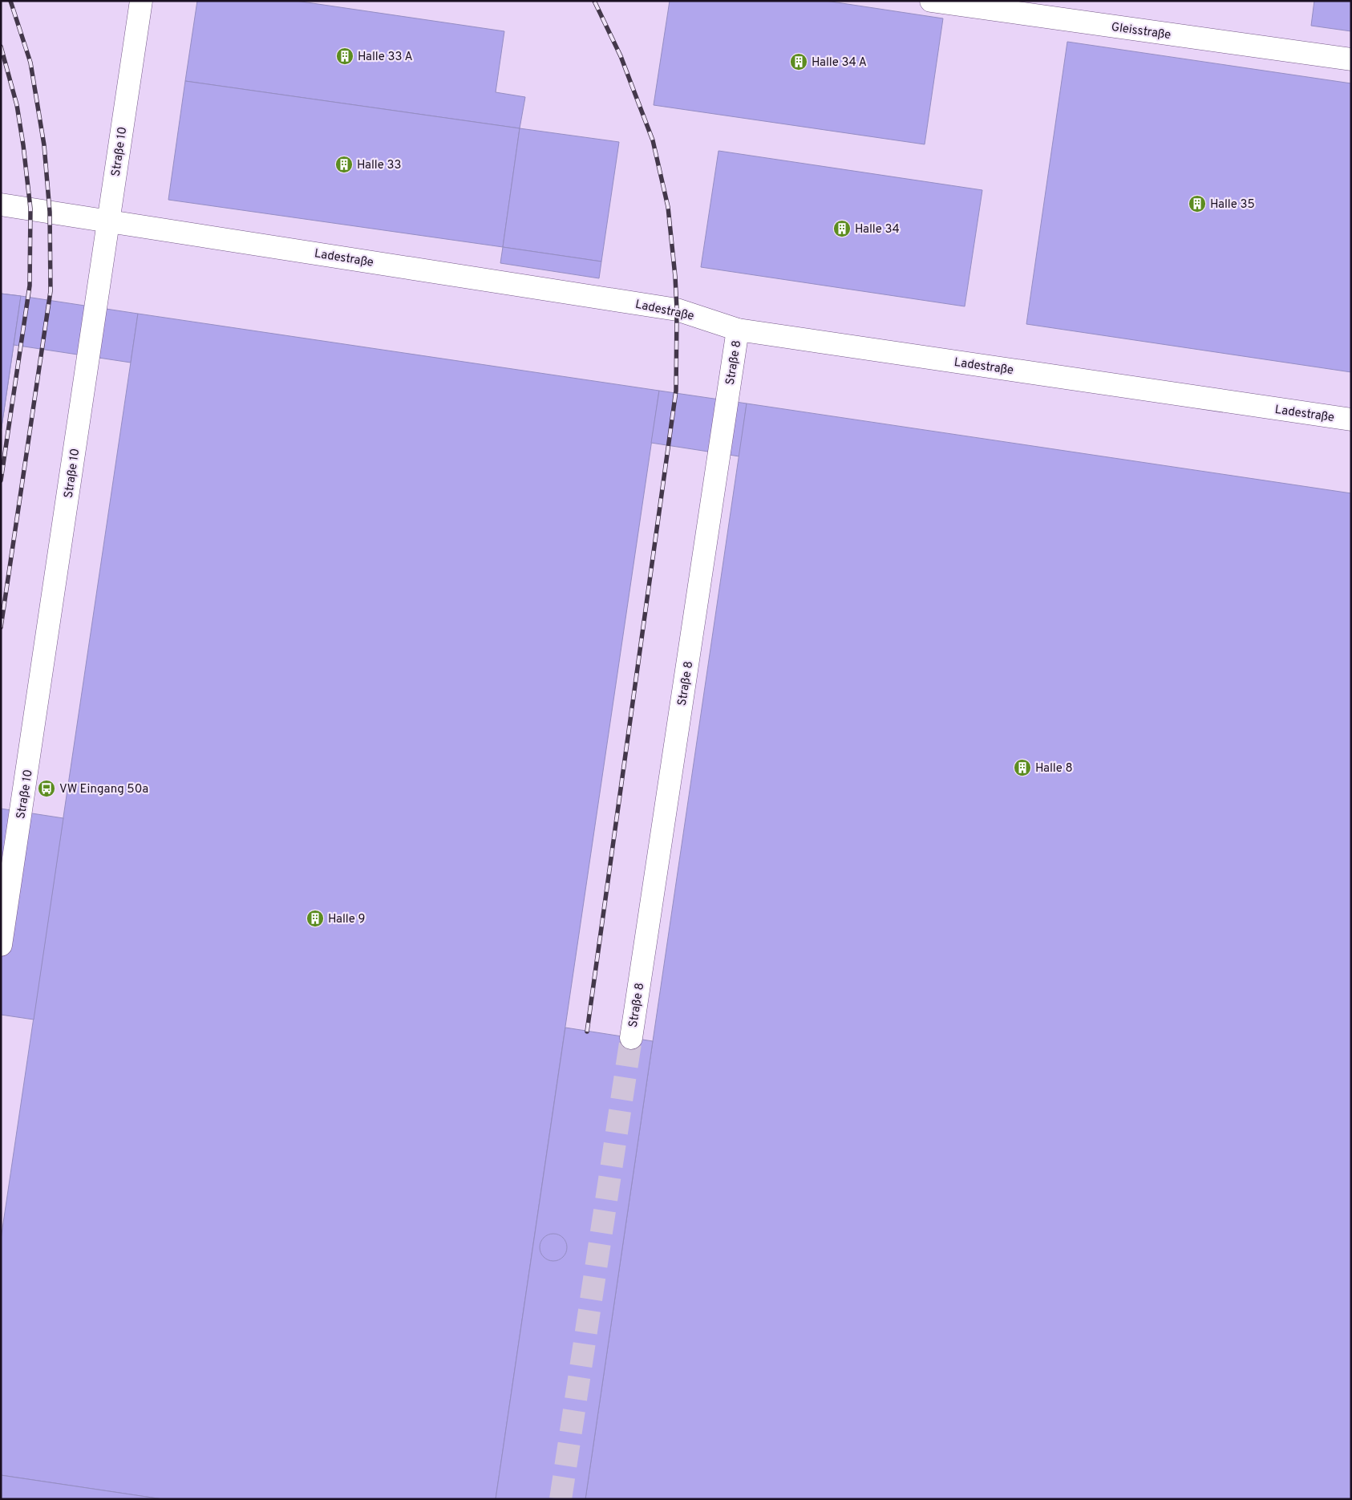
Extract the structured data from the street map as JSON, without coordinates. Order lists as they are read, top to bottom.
{
  "streets": {
    "street": [
      "Gleisstraße",
      "Straße 10",
      "Ladestraße",
      "Straße 8"
    ]
  },
  "crossings": [
    ["Straße 10", "Ladestraße"],
    ["Ladestraße", "Straße 8"]
  ],
  "places": {
    "building": [
      "Halle 33 A",
      "Halle 34 A",
      "Halle 33",
      "Halle 35",
      "Halle 34",
      "Halle 8",
      "Halle 9"
    ],
    "bus stop": ["VW Eingang 50a"]
  }
}
